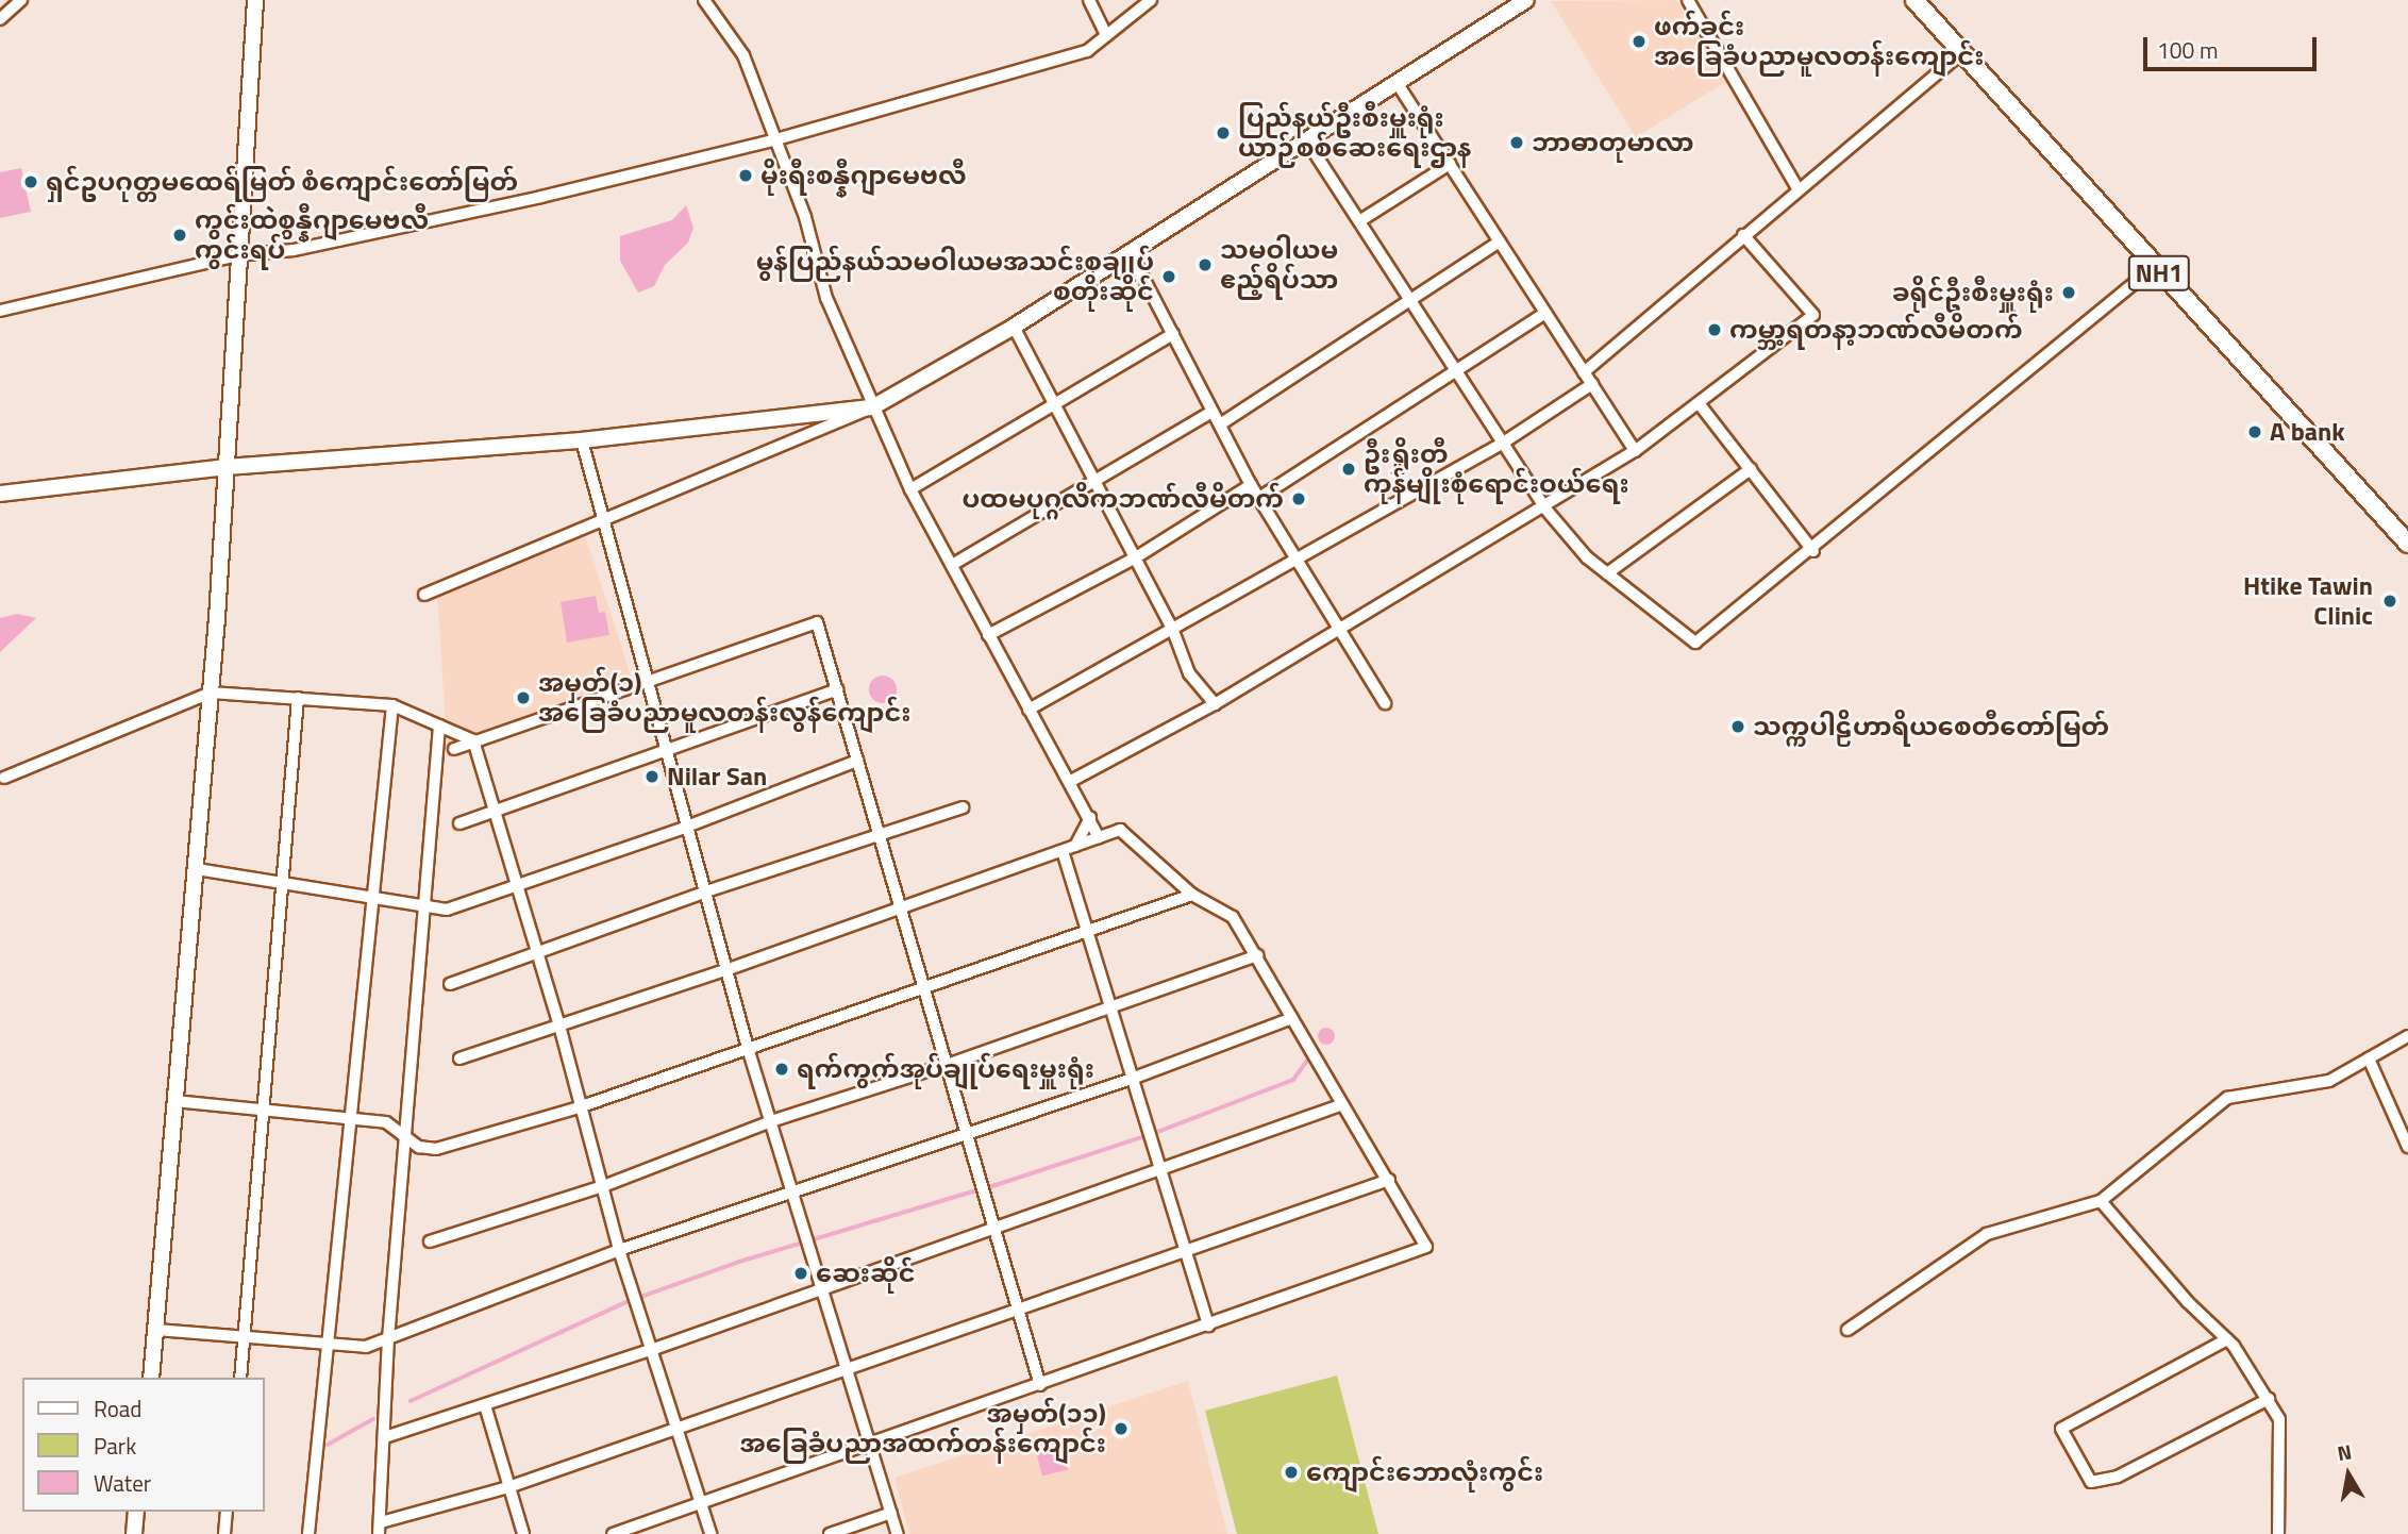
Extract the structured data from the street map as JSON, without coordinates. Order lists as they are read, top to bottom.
{
  "streets": {
    "highway": ["NH1"]
  },
  "places": [
    "ဖက်ခင်း အခြေခံပညာမူလတန်းကျောင်း",
    "ပြည်နယ်ဦးစီးမှူးရုံး ယာဉ်စစ်ဆေးရေးဌာန",
    "ဘာဓာတုမာလာ",
    "မိုးရီးစန္နီဂျာမေဗလီ",
    "ရှင်ဥပဂုတ္တမထေရ်မြတ် စံကျောင်းတော်မြတ်",
    "ကွင်းထဲစွန္နီဂျာမေဗလီ ကွင်းရပ်",
    "သမဝါယမ ဧည့်ရိပ်သာ",
    "မွန်ပြည်နယ်သမဝါယမအသင်းစုချုပ် စတိုးဆိုင်",
    "ခရိုင်ဦးစီးမှူးရုံး",
    "ကမ္ဘာ့ရတနာ့ဘဏ်လီမိတက်",
    "A bank",
    "ဦးရှိုးတီ ကုန်မျိုးစုံရောင်းဝယ်ရေး",
    "ပထမပုဂ္ဂလိကဘဏ်လီမိတက်",
    "Htike Tawin Clinic",
    "အမှတ်(၁) အခြေခံပညာမူလတန်းလွန်ကျောင်း",
    "သက္ကပါဠိဟာရိယစေတီတော်မြတ်",
    "Nilar San",
    "ရက်ကွက်အုပ်ချုပ်ရေးမှူးရုံး",
    "ဆေးဆိုင်",
    "အမှတ်(၁၁) အခြေခံပညာအထက်တန်းကျောင်း",
    "ကျောင်းဘောလုံးကွင်း"
  ],
  "legend": ["Road", "Park", "Water"],
  "scale_bar": "100 m",
  "north": "top"
}
